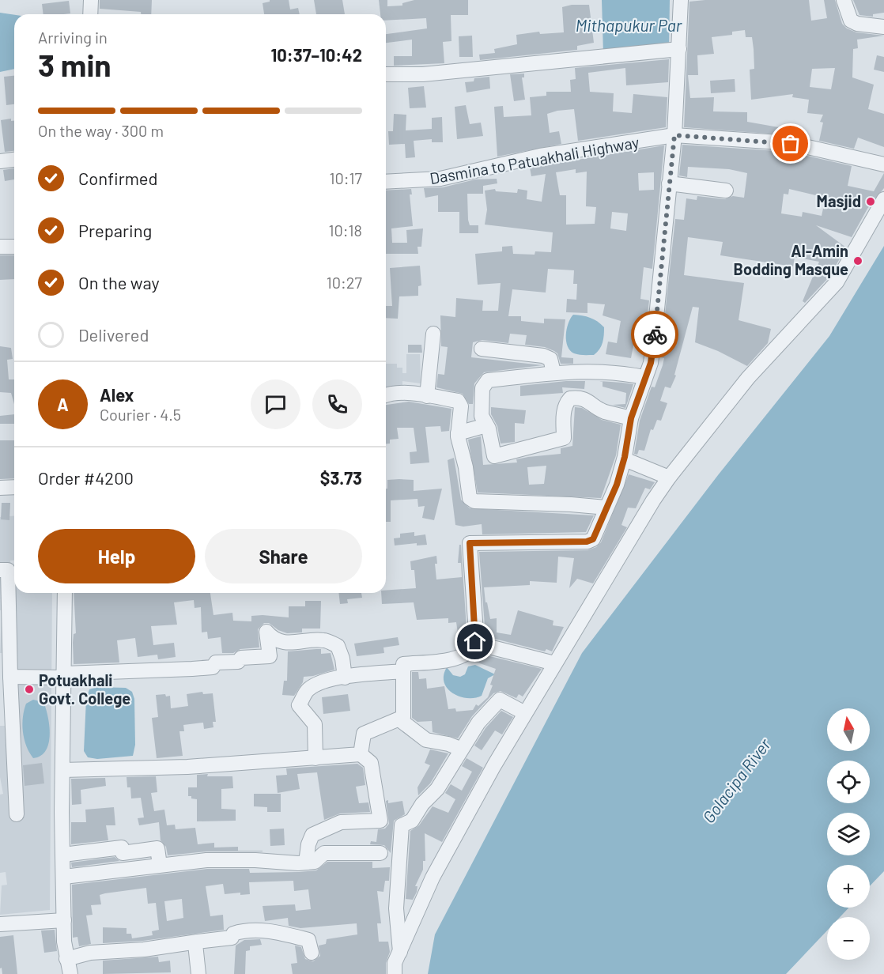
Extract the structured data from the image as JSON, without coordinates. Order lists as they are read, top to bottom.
{
  "streets": {
    "street": ["Dasmina to Patuakhali Highway"]
  },
  "water": ["Mithapukur Par", "Golacipa River"],
  "places": ["Masjid", "Al-Amin Bodding Masque", "Potuakhali Govt. College"],
  "north": "top",
  "page": {
    "heading": ["3 min", "Arriving in", "10:37–10:42"],
    "panel": [
      "Alex",
      "Courier · 4.5",
      "Order #4200",
      "$3.73"
    ],
    "bar": "On the way · 300 m",
    "list": [
      ["Confirmed", "10:17"],
      ["Preparing", "10:18"],
      ["On the way", "10:27"],
      "Delivered"
    ],
    "round": "A",
    "buttons": ["Help", "Share"],
    "map_buttons": ["+", "−"]
  }
}
